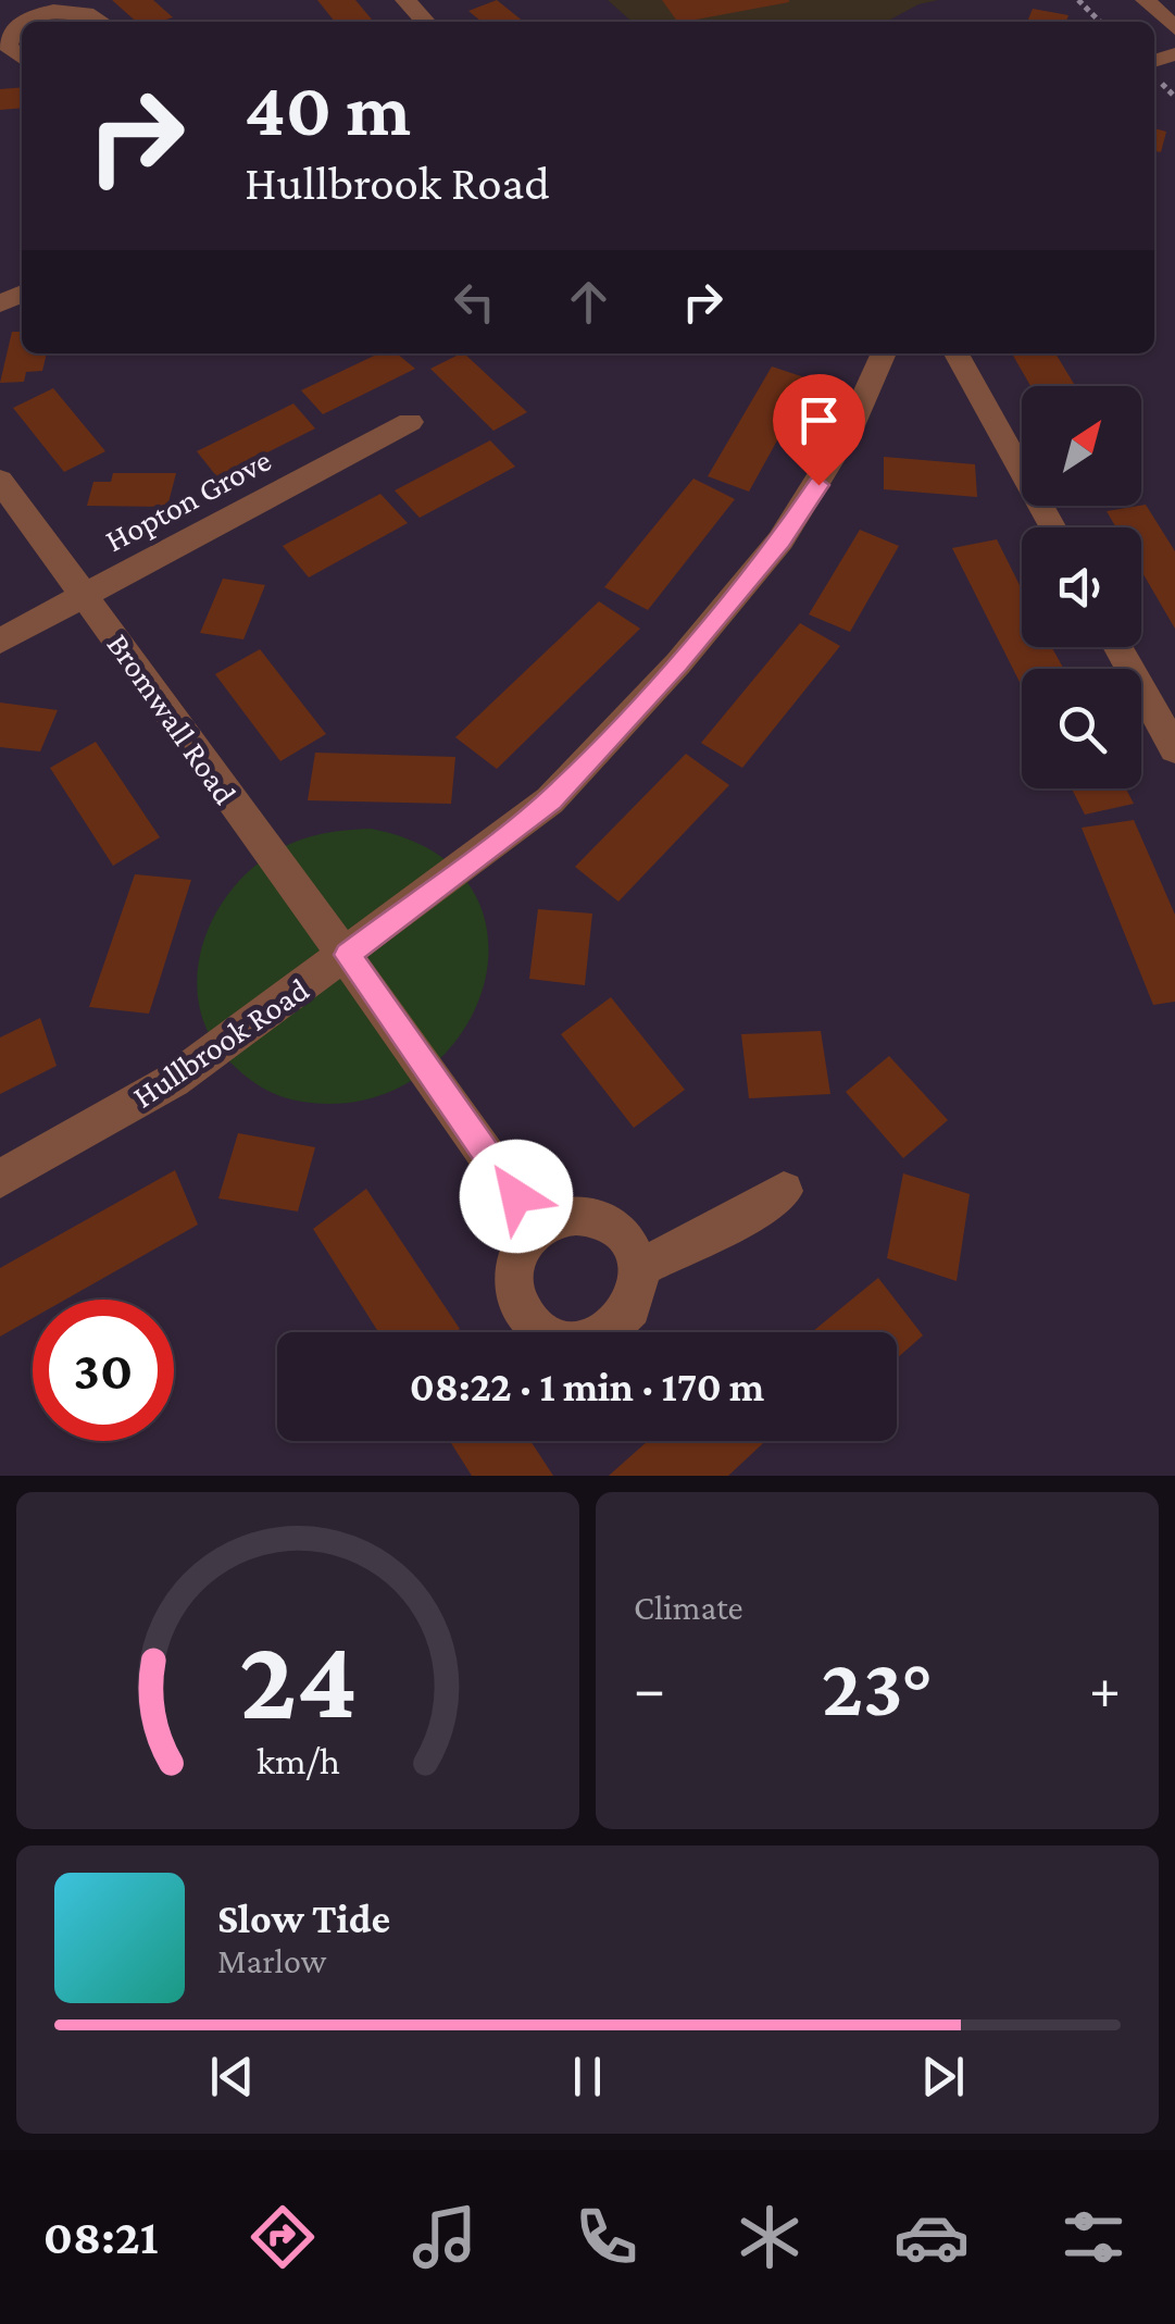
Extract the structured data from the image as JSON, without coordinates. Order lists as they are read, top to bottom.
{
  "streets": {
    "street": ["Hopton Grove", "Bromwall Road", "Hullbrook Road"]
  },
  "crossings": [
    ["Hopton Grove", "Bromwall Road"],
    ["Bromwall Road", "Hullbrook Road"]
  ],
  "north": "top right",
  "page": {
    "turn": ["40 m", "Hullbrook Road"],
    "limit": "30",
    "trip": "08:22 · 1 min · 170 m",
    "tile": "Climate",
    "heat": ["−", "23°", "+"],
    "song": ["Slow Tide", "Marlow"],
    "tabs": "08:21",
    "gauge": ["24", "km/h"]
  }
}
